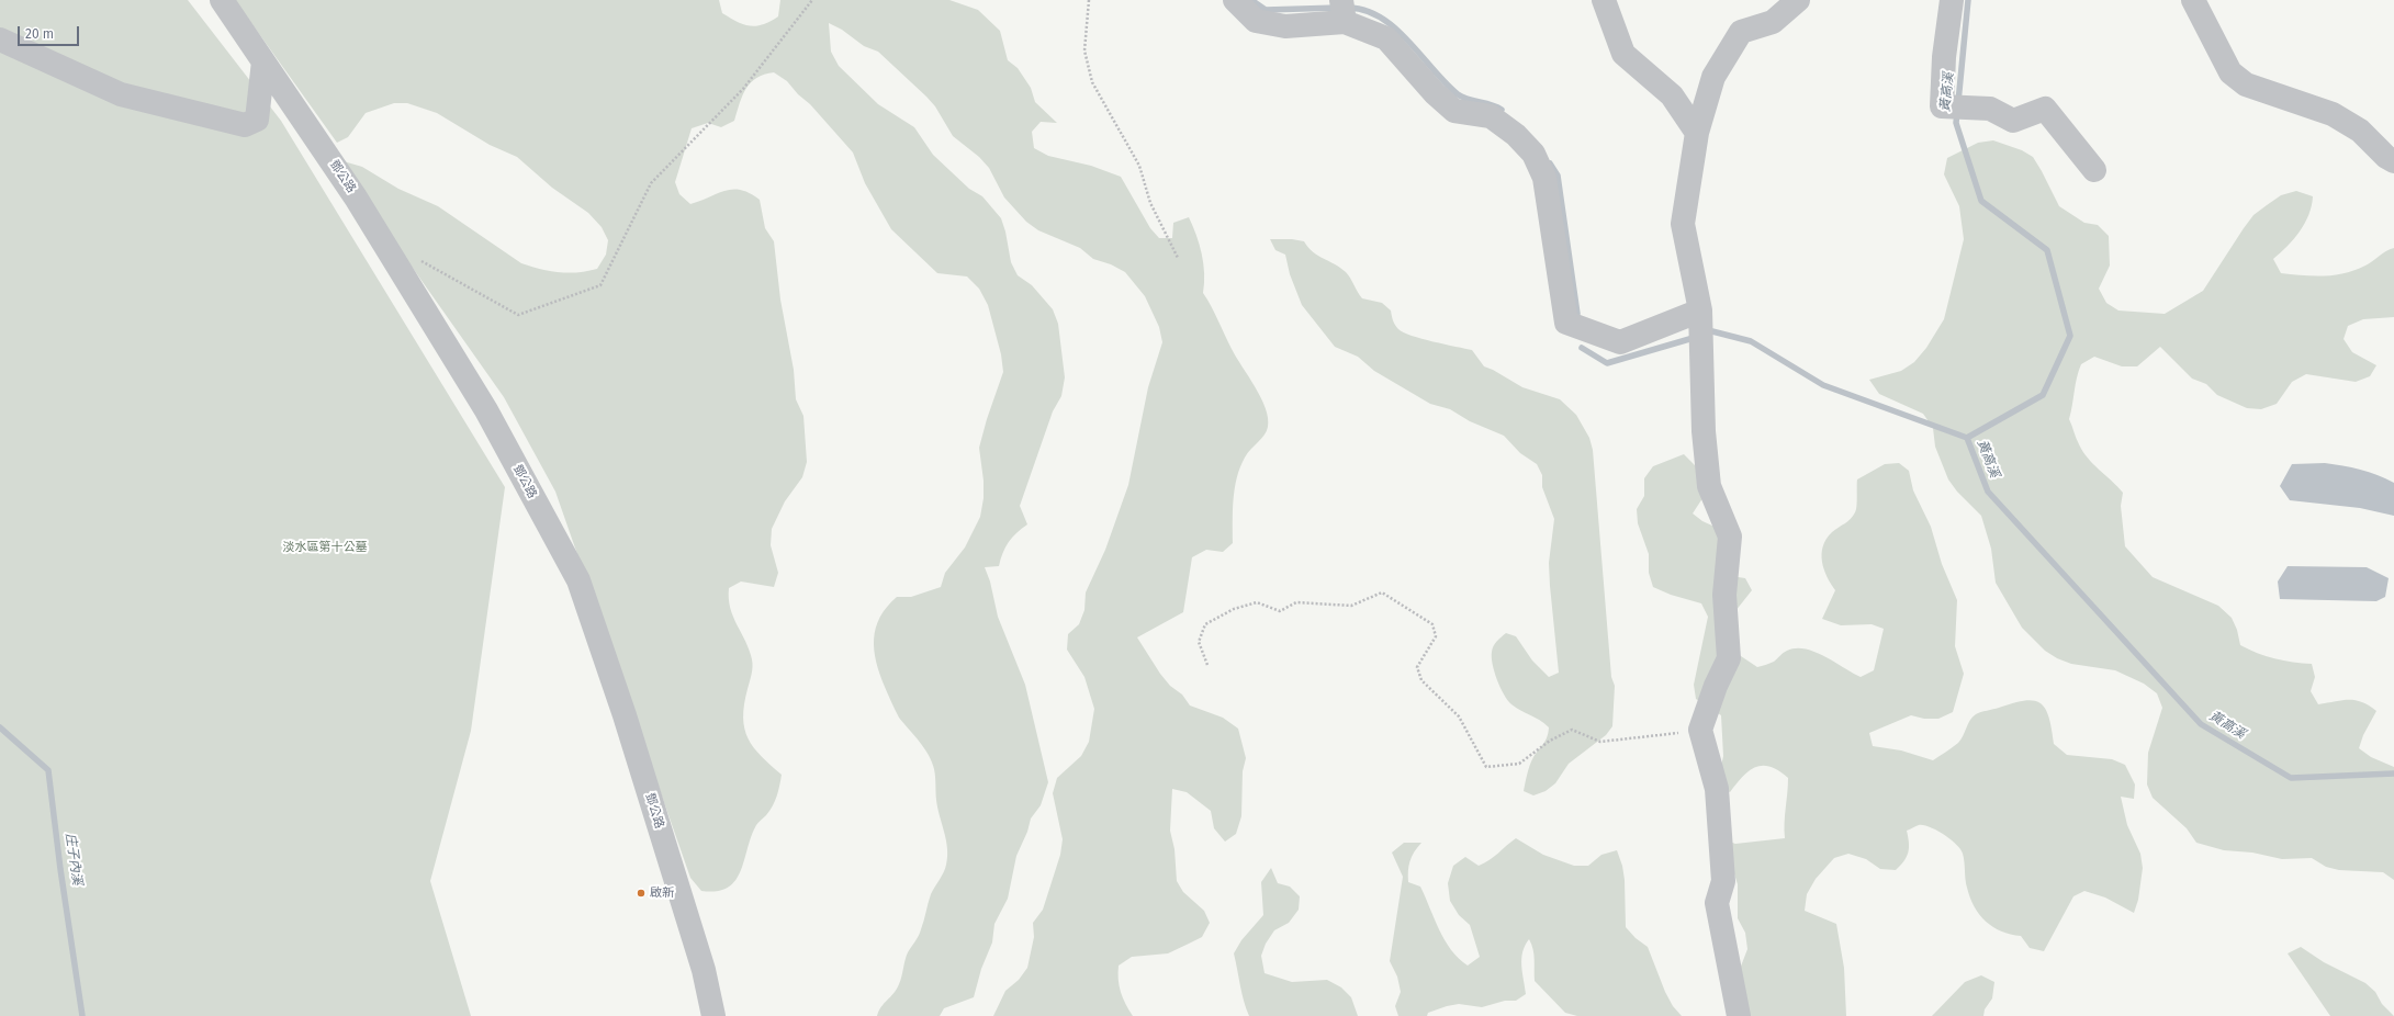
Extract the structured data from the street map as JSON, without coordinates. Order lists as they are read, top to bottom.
{
  "streets": {
    "street": ["鄧公路"]
  },
  "water": ["黃高溪", "庄子內溪"],
  "parks": ["淡水區第十公墓"],
  "places": ["啟新"],
  "scale_bar": "20 m"
}
